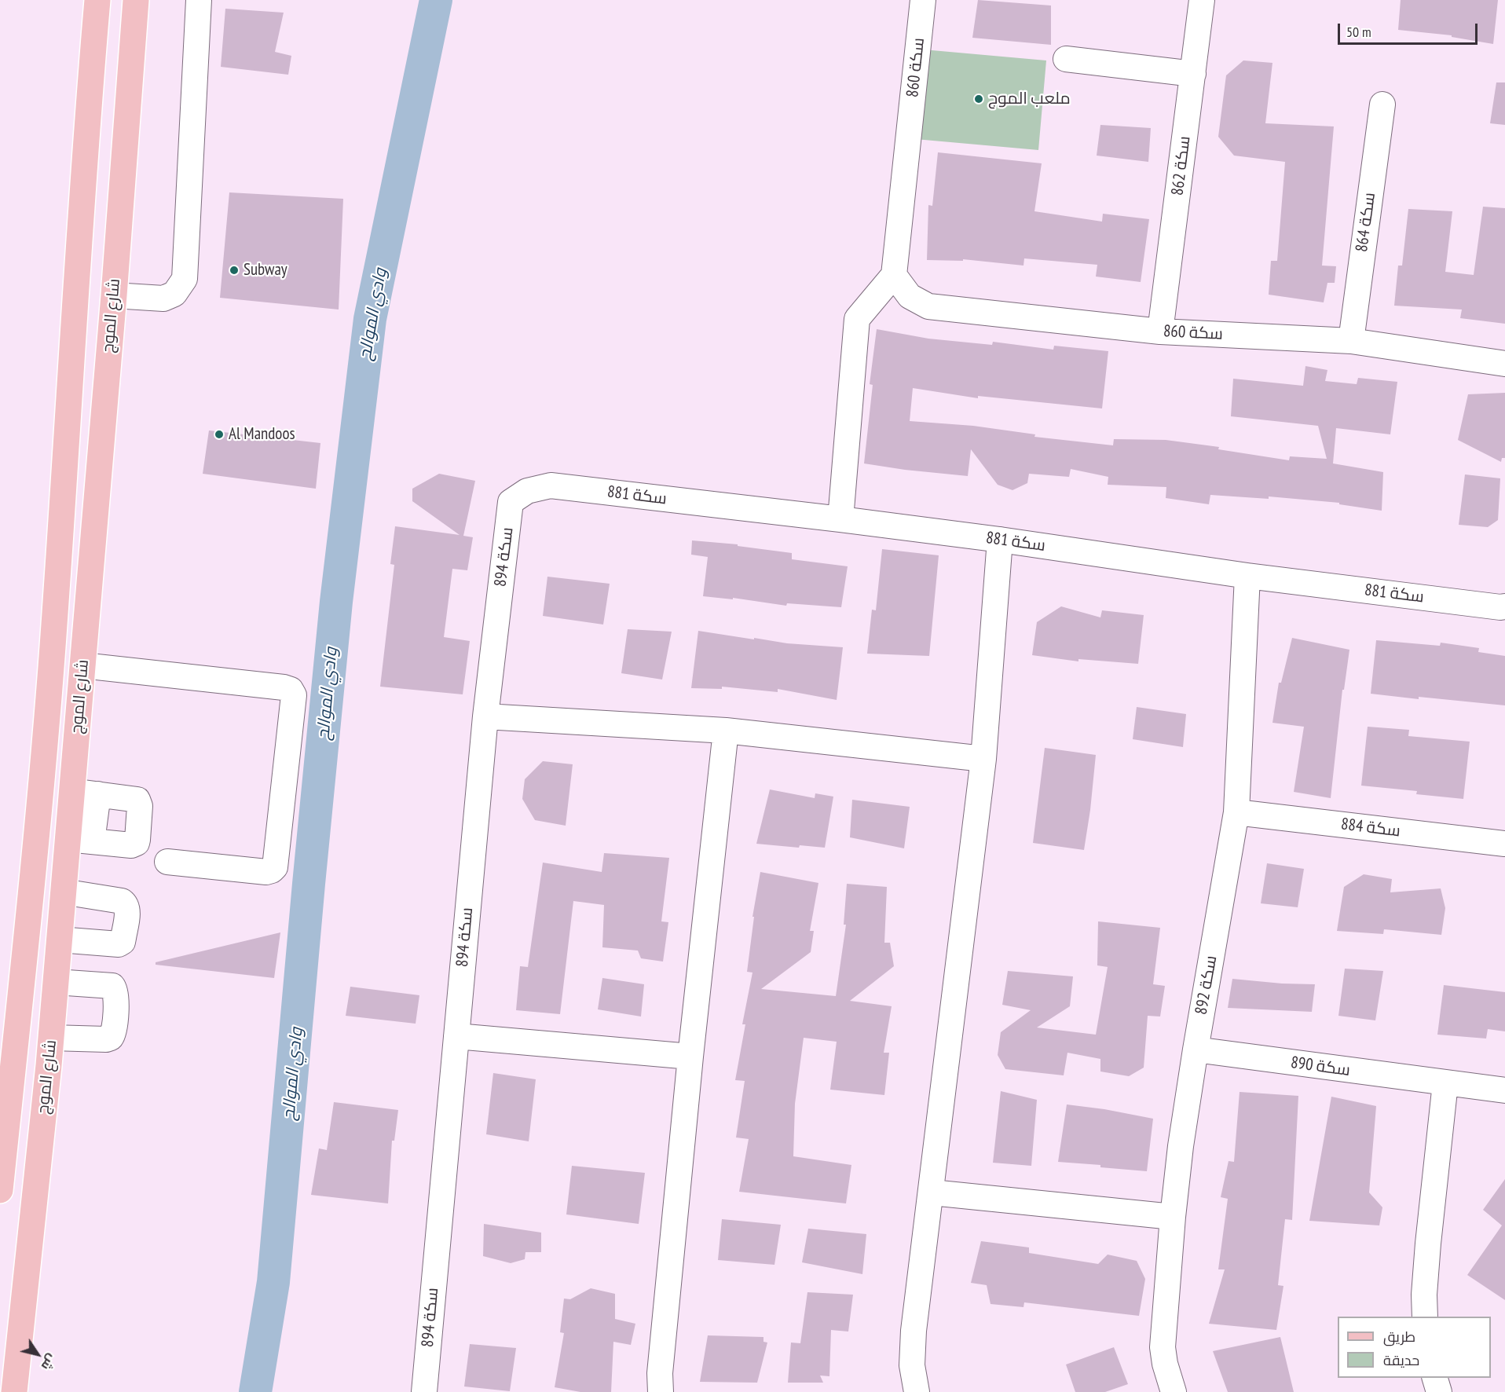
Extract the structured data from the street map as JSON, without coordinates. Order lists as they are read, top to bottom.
{
  "streets": {
    "main road": ["شارع الموج"],
    "street": [
      "سكة 860",
      "سكة 862",
      "سكة 864",
      "سكة 881",
      "سكة 894",
      "سكة 884",
      "سكة 892",
      "سكة 890"
    ]
  },
  "crossings": [
    ["سكة 860", "سكة 862"],
    ["سكة 860", "سكة 864"],
    ["سكة 881", "سكة 894"],
    ["سكة 881", "سكة 892"],
    ["سكة 884", "سكة 892"],
    ["سكة 892", "سكة 890"]
  ],
  "water": ["وادي الموالح"],
  "places": ["ملعب الموج", "Subway", "Al Mandoos"],
  "legend": ["طريق", "حديقة"],
  "scale_bar": "50 m",
  "north": "bottom right"
}
